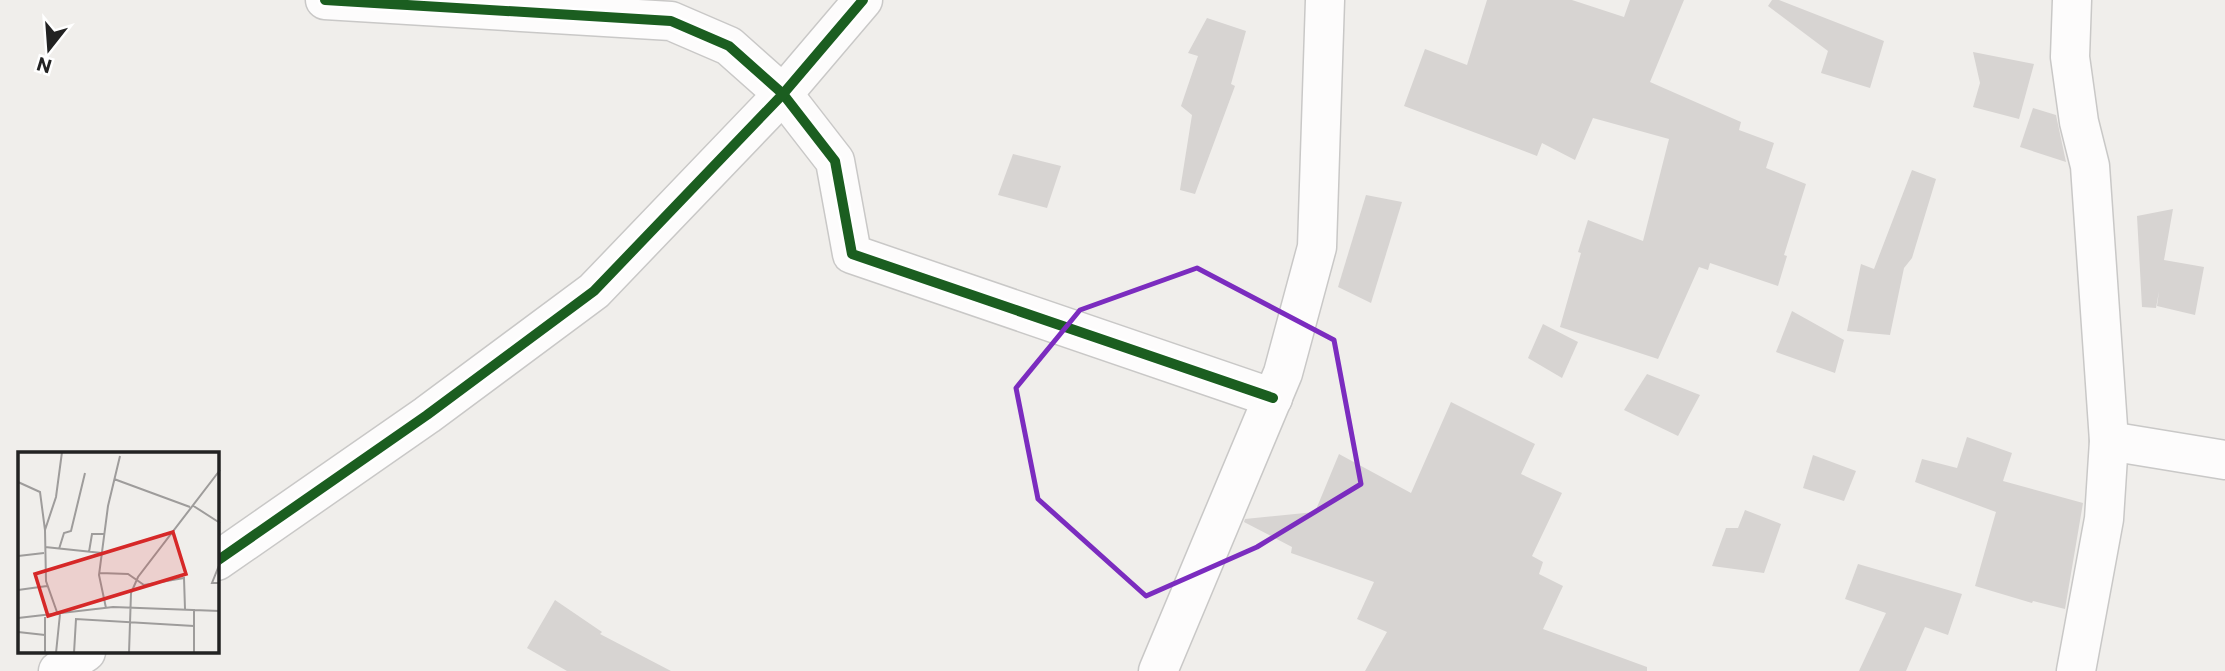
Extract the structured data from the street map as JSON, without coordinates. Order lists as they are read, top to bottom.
{
  "north": "bottom"
}
